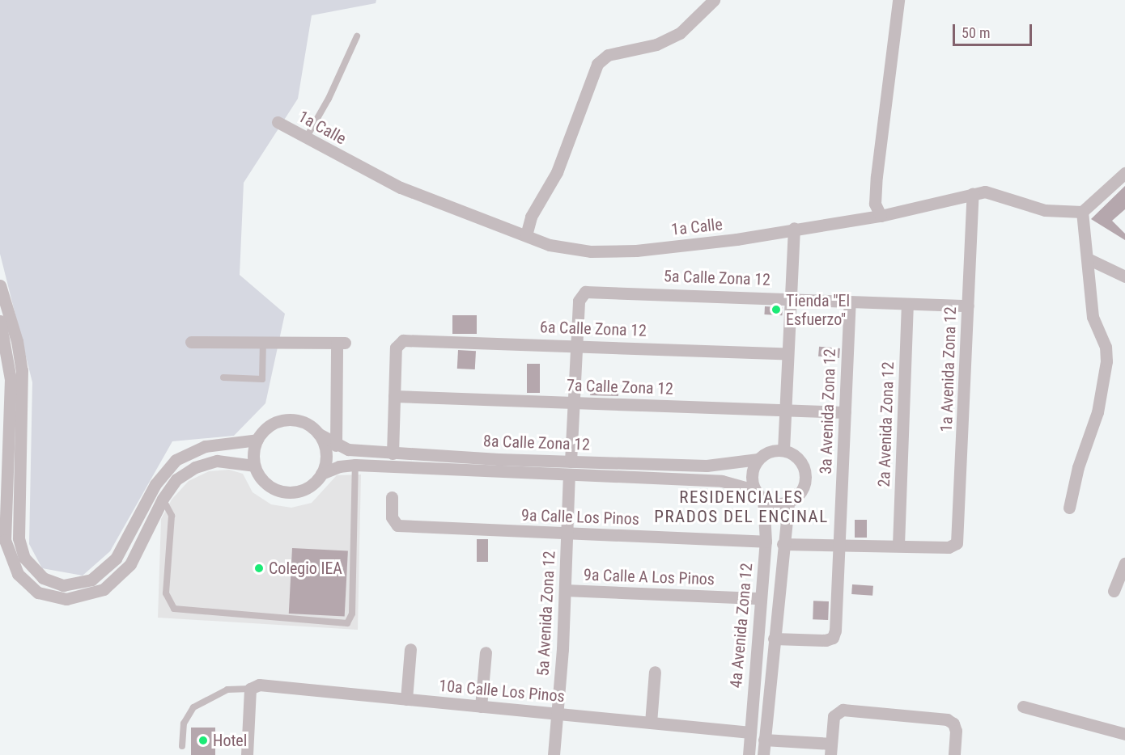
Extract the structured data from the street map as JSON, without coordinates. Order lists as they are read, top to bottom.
{
  "streets": {
    "street": [
      "1a Calle",
      "5a Calle Zona 12",
      "6a Calle Zona 12",
      "1a Avenida Zona 12",
      "7a Calle Zona 12",
      "3a Avenida Zona 12",
      "2a Avenida Zona 12",
      "8a Calle Zona 12",
      "9a Calle Los Pinos",
      "9a Calle A Los Pinos",
      "5a Avenida Zona 12",
      "4a Avenida Zona 12",
      "10a Calle Los Pinos"
    ]
  },
  "crossings": [
    ["1a Calle", "1a Avenida Zona 12"],
    ["5a Calle Zona 12", "6a Calle Zona 12"],
    ["5a Calle Zona 12", "1a Avenida Zona 12"],
    ["5a Calle Zona 12", "3a Avenida Zona 12"],
    ["5a Calle Zona 12", "2a Avenida Zona 12"],
    ["6a Calle Zona 12", "7a Calle Zona 12"],
    ["1a Avenida Zona 12", "2a Avenida Zona 12"],
    ["7a Calle Zona 12", "3a Avenida Zona 12"],
    ["3a Avenida Zona 12", "4a Avenida Zona 12"],
    ["8a Calle Zona 12", "5a Avenida Zona 12"],
    ["8a Calle Zona 12", "4a Avenida Zona 12"],
    ["9a Calle Los Pinos", "5a Avenida Zona 12"],
    ["9a Calle Los Pinos", "4a Avenida Zona 12"],
    ["9a Calle A Los Pinos", "5a Avenida Zona 12"],
    ["9a Calle A Los Pinos", "4a Avenida Zona 12"],
    ["5a Avenida Zona 12", "10a Calle Los Pinos"],
    ["4a Avenida Zona 12", "10a Calle Los Pinos"]
  ],
  "districts": ["RESIDENCIALES PRADOS DEL ENCINAL"],
  "places": ["Tienda \"El Esfuerzo\"", "Colegio IEA", "Hotel"],
  "scale_bar": "50 m"
}
